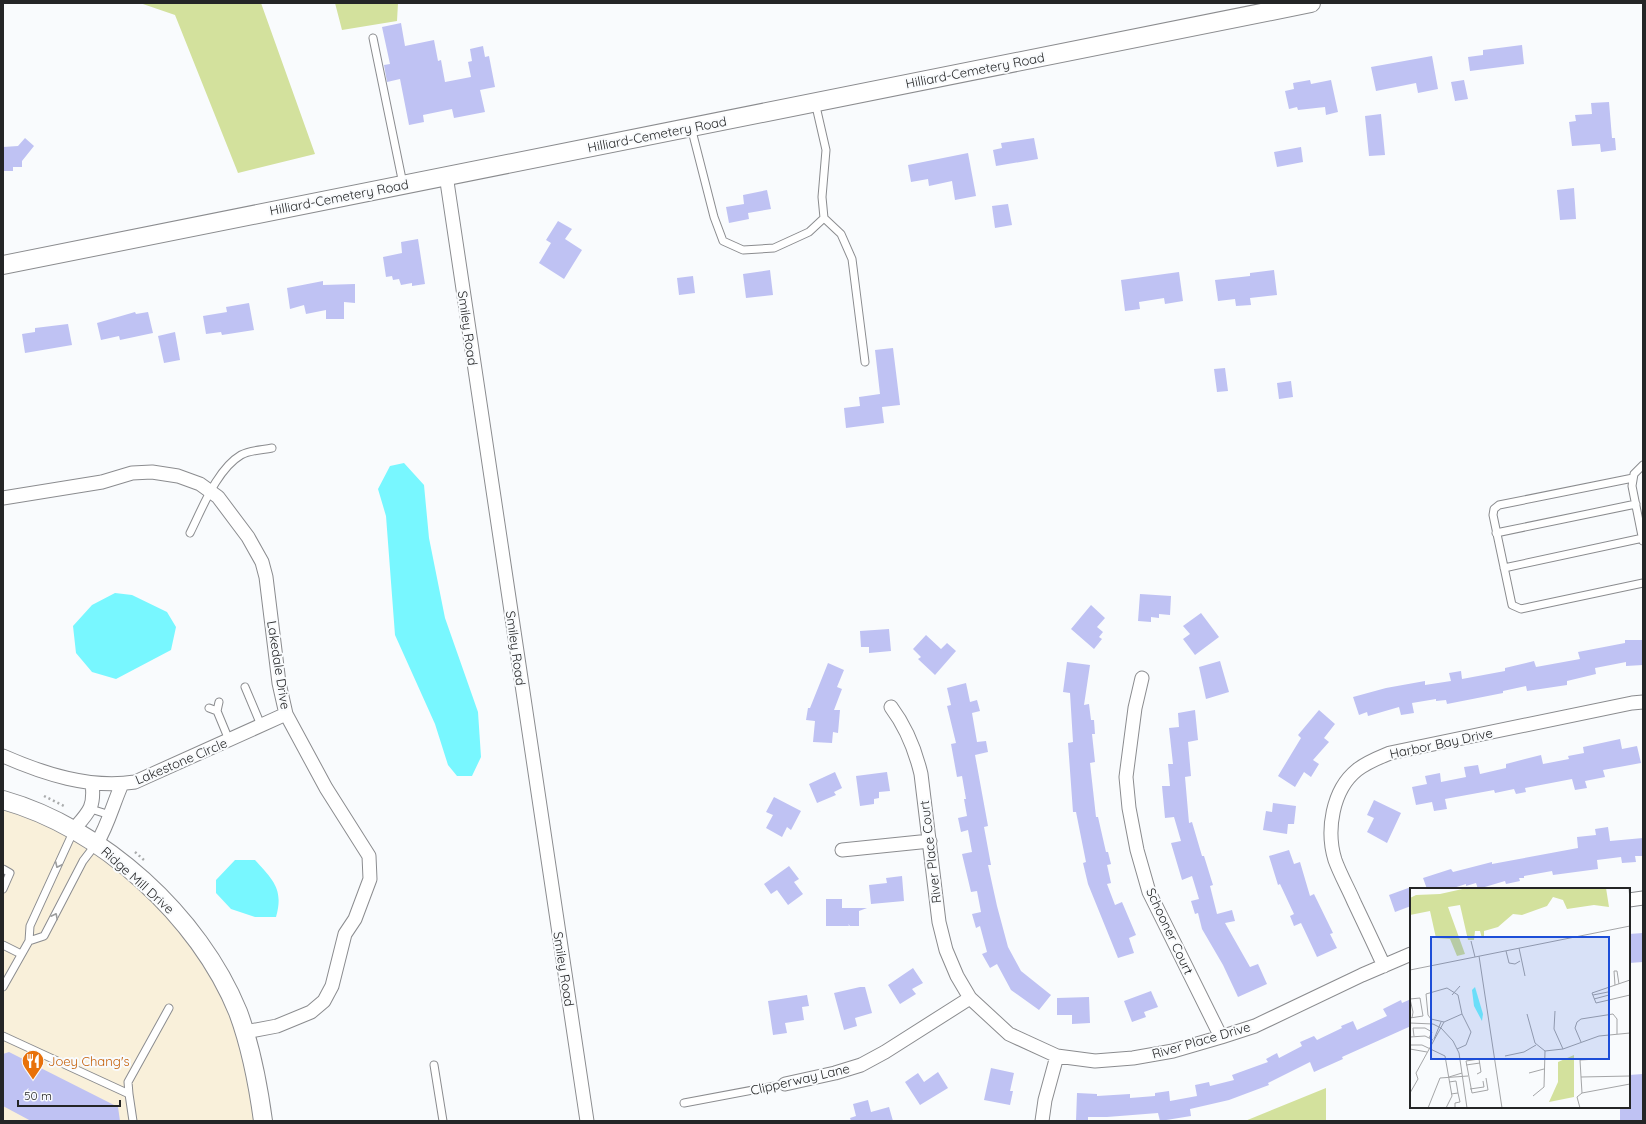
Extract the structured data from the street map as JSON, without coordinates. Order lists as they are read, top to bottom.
{
  "streets": {
    "main road": ["Hilliard-Cemetery Road", "Ridge Mill Drive"],
    "street": [
      "Smiley Road",
      "Lakedale Drive",
      "Harbor Bay Drive",
      "Lakestone Circle",
      "River Place Court",
      "Schooner Court",
      "River Place Drive",
      "Clipperway Lane"
    ]
  },
  "crossings": [
    ["Hilliard-Cemetery Road", "Smiley Road"],
    ["Lakedale Drive", "Lakestone Circle"],
    ["Lakedale Drive", "Ridge Mill Drive"],
    ["Harbor Bay Drive", "River Place Drive"],
    ["River Place Court", "River Place Drive"],
    ["River Place Court", "Clipperway Lane"],
    ["Schooner Court", "River Place Drive"],
    ["River Place Drive", "Clipperway Lane"]
  ],
  "places": {
    "restaurant": ["Joey Chang's"]
  },
  "scale_bar": "50 m"
}
